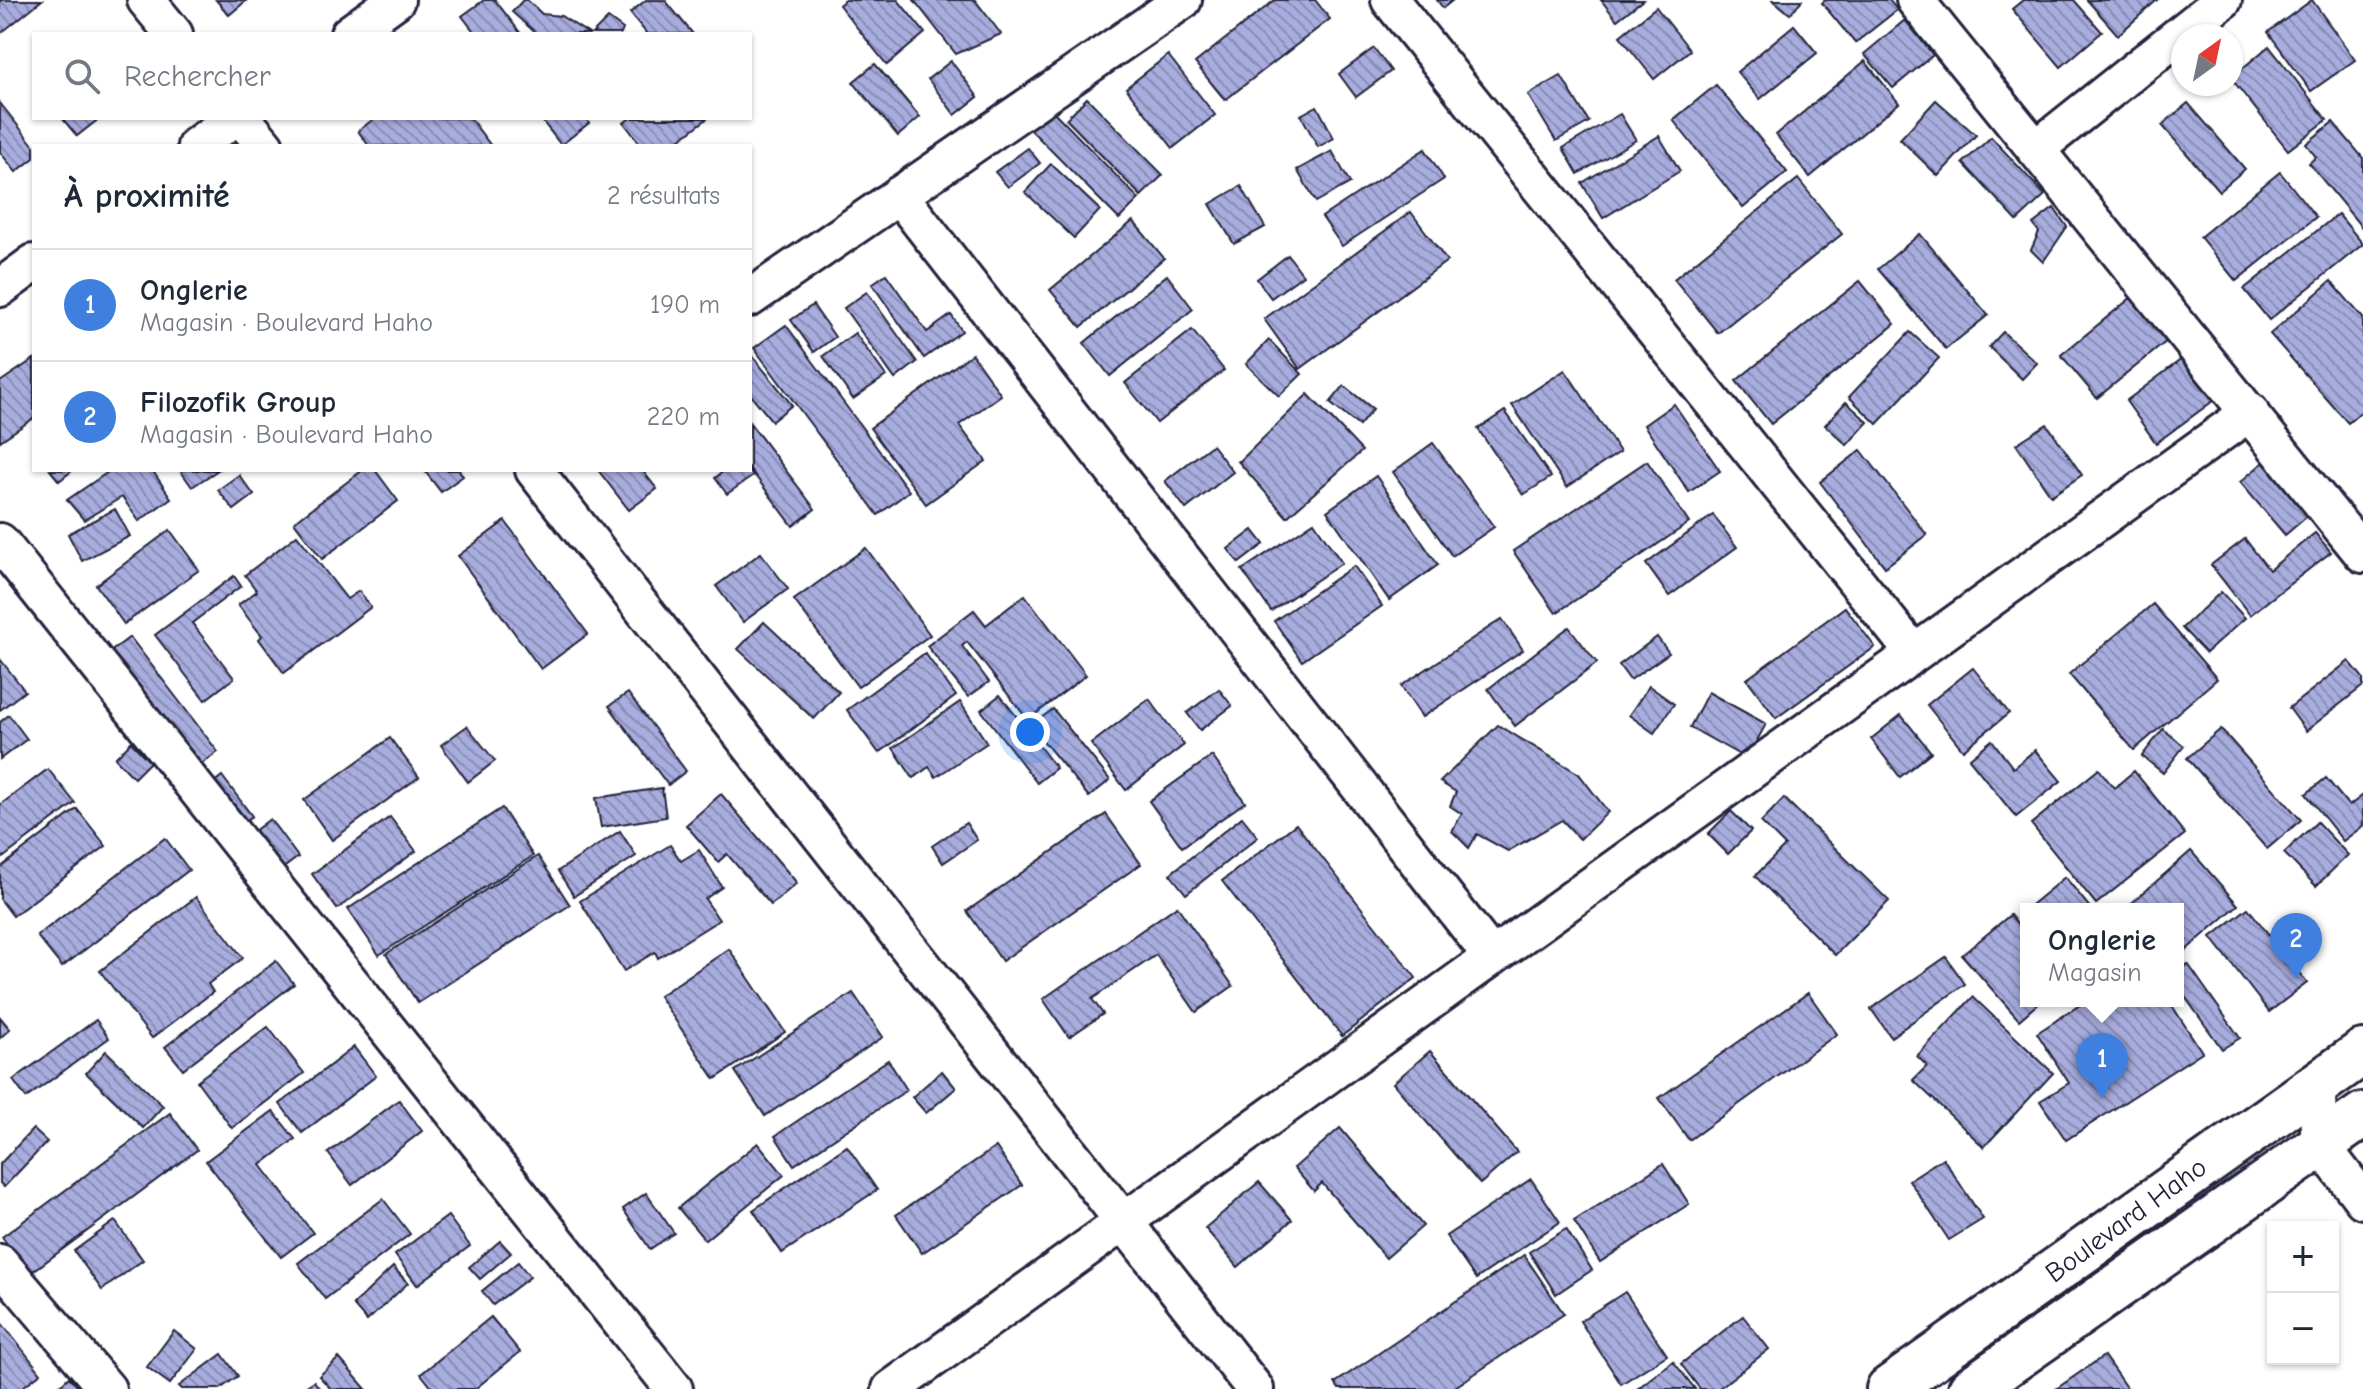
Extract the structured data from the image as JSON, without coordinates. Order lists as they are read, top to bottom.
{
  "streets": {
    "main road": ["Boulevard Haho"]
  },
  "north": "top right",
  "page": {
    "search": "Rechercher",
    "heading": ["À proximité", "2 résultats"],
    "list": [
      {
        "mark": "1",
        "name": "Onglerie",
        "note": "Magasin · Boulevard Haho",
        "value": "190 m"
      },
      {
        "mark": "2",
        "name": "Filozofik Group",
        "note": "Magasin · Boulevard Haho",
        "value": "220 m"
      }
    ],
    "popup": ["Onglerie", "Magasin"],
    "pins": ["2", "1"],
    "map_buttons": ["+", "−"]
  }
}
